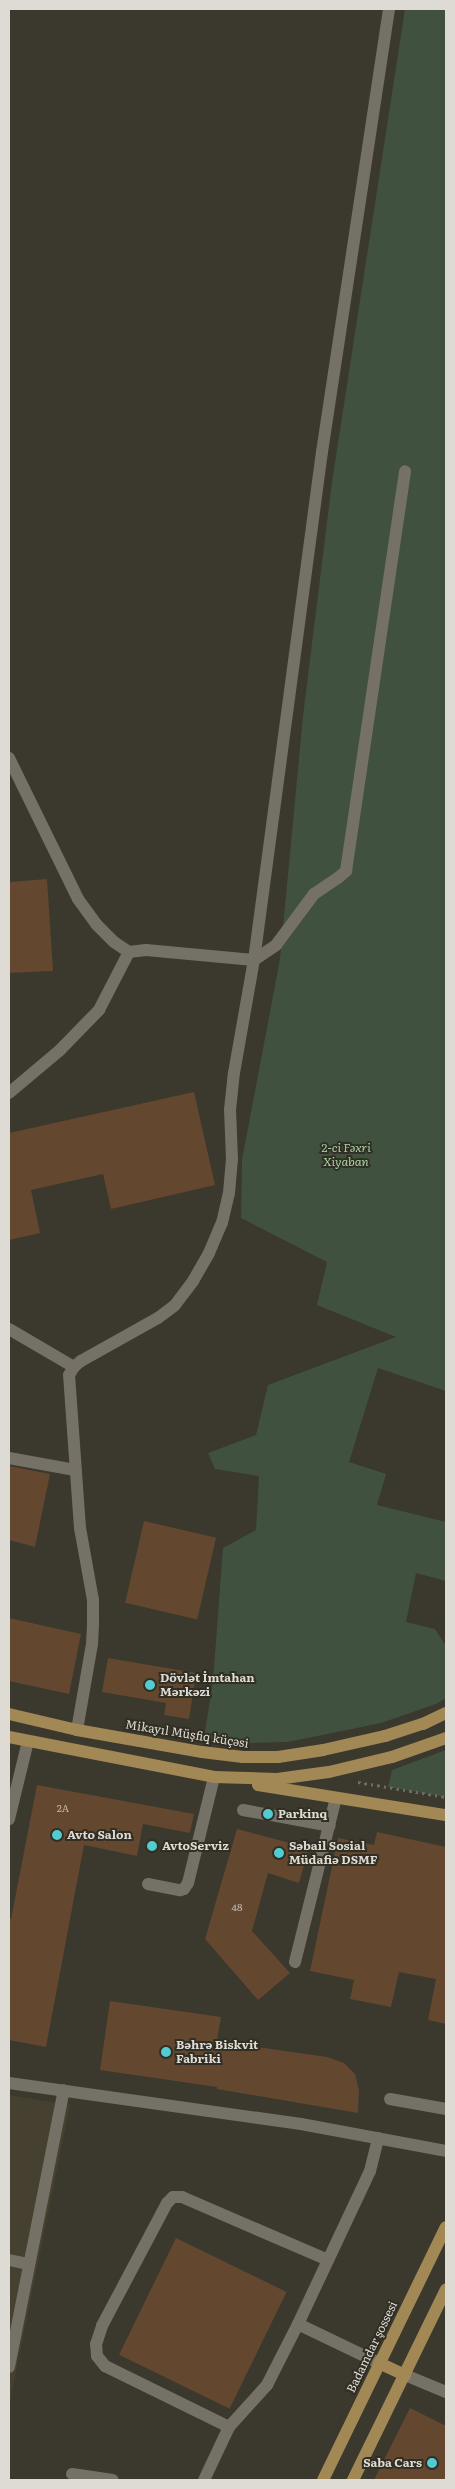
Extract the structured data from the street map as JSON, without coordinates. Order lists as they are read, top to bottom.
{
  "streets": {
    "main road": ["Mikayıl Müşfiq küçəsi", "Badamdar şossesi"]
  },
  "parks": ["2-ci Fəxri Xiyaban"],
  "places": [
    "Dövlət İmtahan Mərkəzi",
    "Parkinq",
    "Avto Salon",
    "AvtoServiz",
    "Səbail Sosial Müdafiə DSMF",
    "Bəhrə Biskvit Fabriki",
    "Saba Cars"
  ],
  "house_numbers": ["2А", "48"]
}
